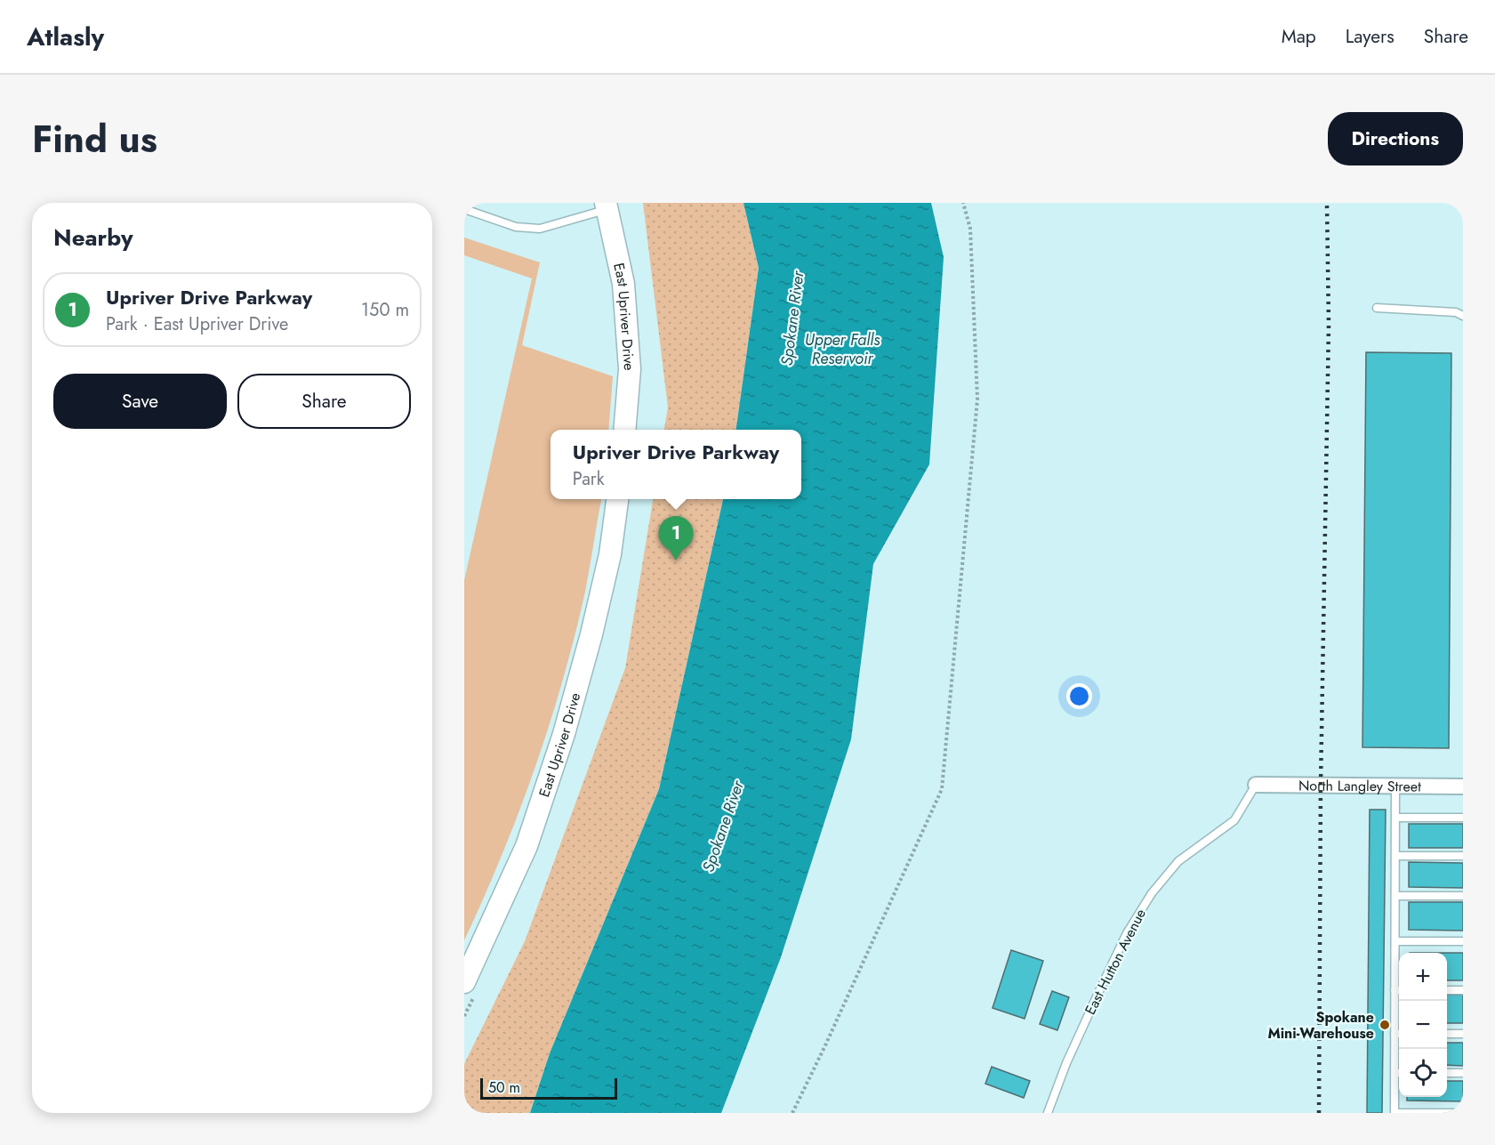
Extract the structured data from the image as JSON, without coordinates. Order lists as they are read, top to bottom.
{
  "streets": {
    "street": ["East Upriver Drive", "North Langley Street"],
    "lane": ["East Hutton Avenue"]
  },
  "crossings": [
    ["North Langley Street", "East Hutton Avenue"]
  ],
  "water": ["Spokane River", "Upper Falls Reservoir"],
  "places": ["Spokane Mini-Warehouse"],
  "scale_bar": "50 m",
  "page": {
    "header": "Atlasly",
    "nav": ["Map", "Layers", "Share"],
    "title": "Find us",
    "buttons": [
      "Directions",
      ["Save", "Share"]
    ],
    "heading": "Nearby",
    "list": [
      {
        "mark": "1",
        "name": "Upriver Drive Parkway",
        "note": "Park · East Upriver Drive",
        "value": "150 m"
      }
    ],
    "popup": ["Upriver Drive Parkway", "Park"],
    "pins": "1",
    "map_buttons": ["+", "−"],
    "scale": "50 m"
  }
}
